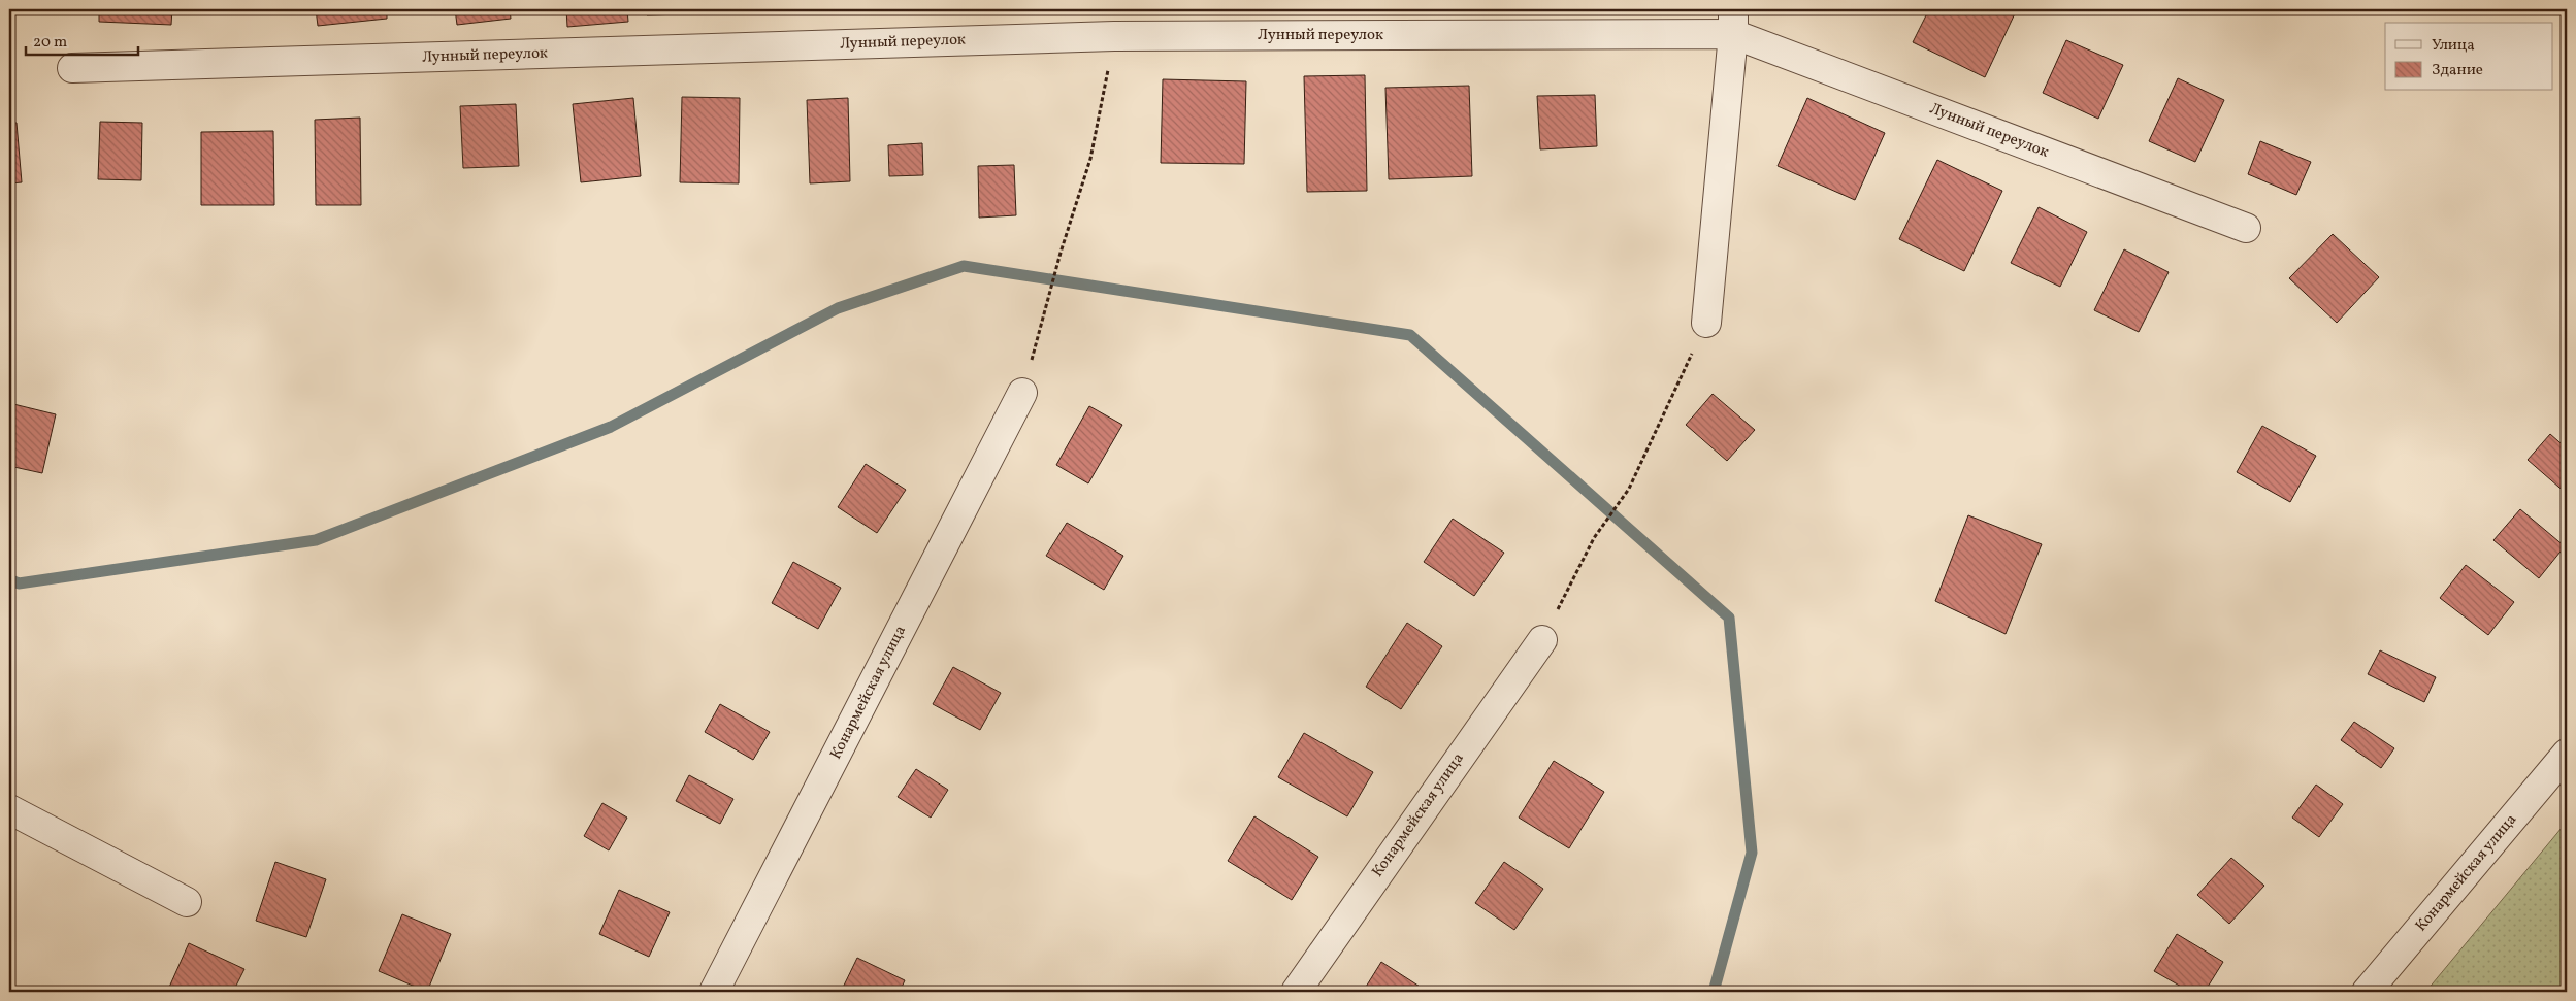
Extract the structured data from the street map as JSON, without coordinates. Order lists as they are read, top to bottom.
{
  "streets": {
    "street": ["Лунный переулок", "Конармейская улица"]
  },
  "legend": ["Улица", "Здание"],
  "scale_bar": "20 m"
}
